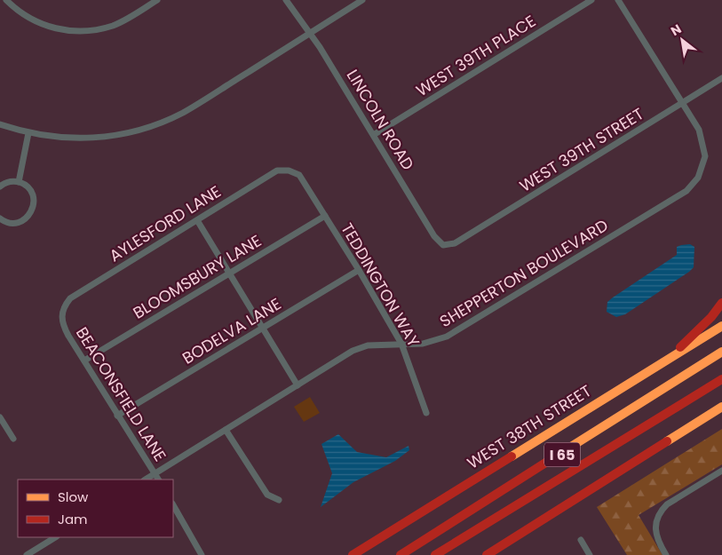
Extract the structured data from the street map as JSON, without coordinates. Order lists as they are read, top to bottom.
{
  "streets": {
    "main road": ["WEST 38TH STREET", "I 65"],
    "street": [
      "WEST 39TH PLACE",
      "LINCOLN ROAD",
      "WEST 39TH STREET",
      "AYLESFORD LANE",
      "SHEPPERTON BOULEVARD",
      "BLOOMSBURY LANE",
      "TEDDINGTON WAY",
      "BODELVA LANE",
      "BEACONSFIELD LANE"
    ]
  },
  "crossings": [
    ["WEST 39TH PLACE", "LINCOLN ROAD"],
    ["LINCOLN ROAD", "WEST 39TH STREET"],
    ["WEST 39TH STREET", "SHEPPERTON BOULEVARD"],
    ["AYLESFORD LANE", "TEDDINGTON WAY"],
    ["AYLESFORD LANE", "BEACONSFIELD LANE"],
    ["SHEPPERTON BOULEVARD", "TEDDINGTON WAY"],
    ["SHEPPERTON BOULEVARD", "BEACONSFIELD LANE"],
    ["BLOOMSBURY LANE", "TEDDINGTON WAY"],
    ["BLOOMSBURY LANE", "BEACONSFIELD LANE"],
    ["TEDDINGTON WAY", "BODELVA LANE"],
    ["BODELVA LANE", "BEACONSFIELD LANE"]
  ],
  "legend": ["Slow", "Jam"],
  "north": "top left"
}
